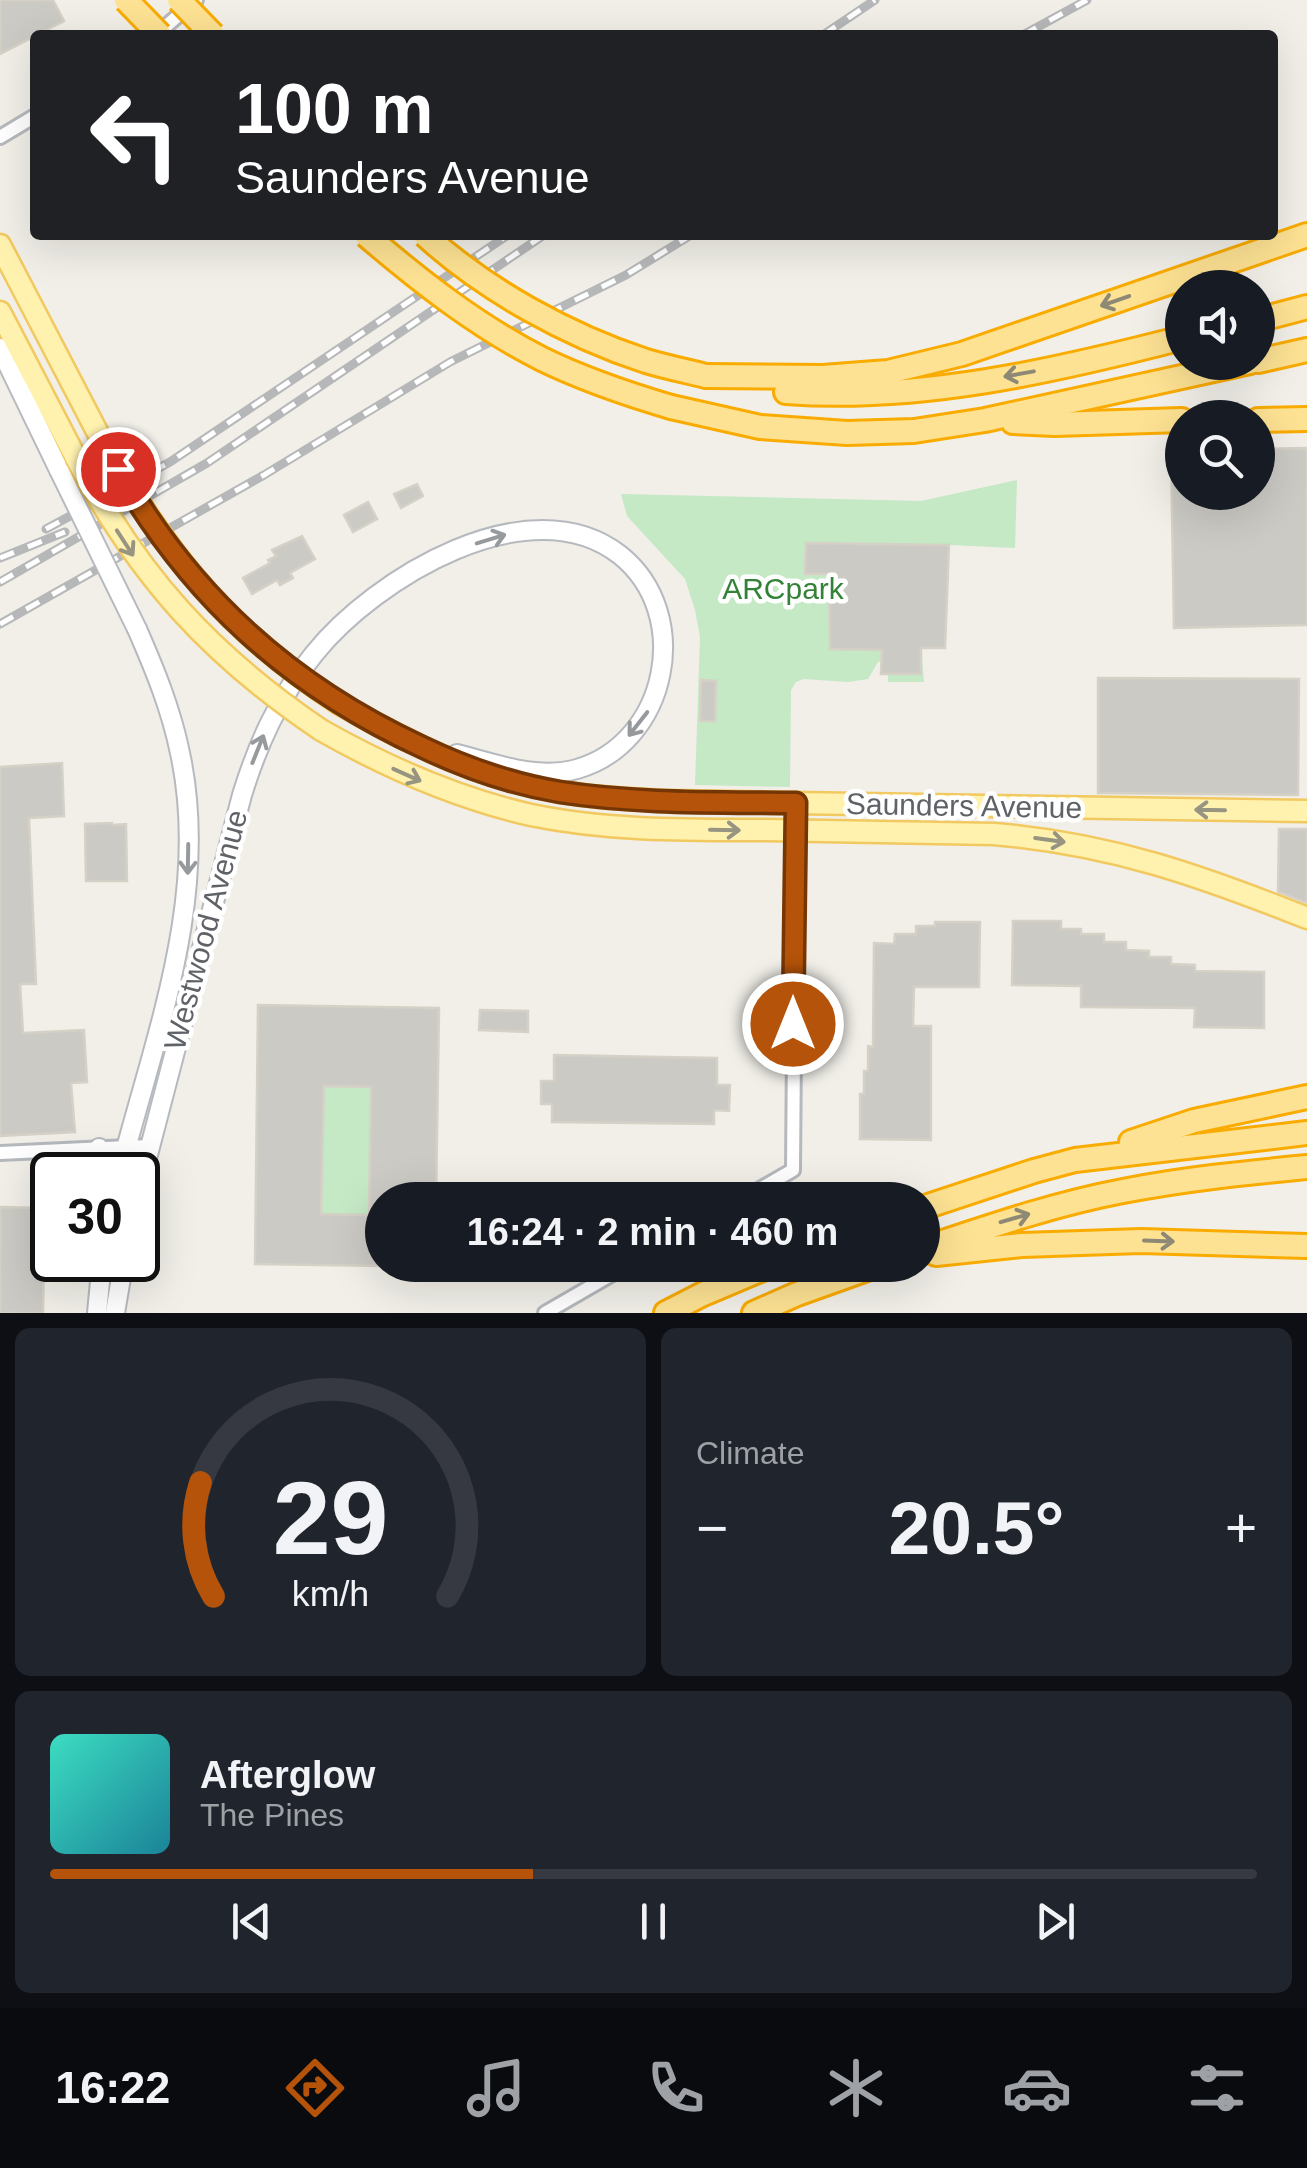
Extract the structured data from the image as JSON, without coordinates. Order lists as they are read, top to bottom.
{
  "streets": {
    "main road": ["Saunders Avenue", "Westwood Avenue"]
  },
  "crossings": [
    ["Saunders Avenue", "Westwood Avenue"]
  ],
  "parks": ["ARCpark"],
  "page": {
    "turn": ["100 m", "Saunders Avenue"],
    "limit": "30",
    "trip": "16:24 · 2 min · 460 m",
    "tile": "Climate",
    "heat": ["−", "20.5°", "+"],
    "song": ["Afterglow", "The Pines"],
    "tabs": "16:22",
    "gauge": ["29", "km/h"]
  }
}
